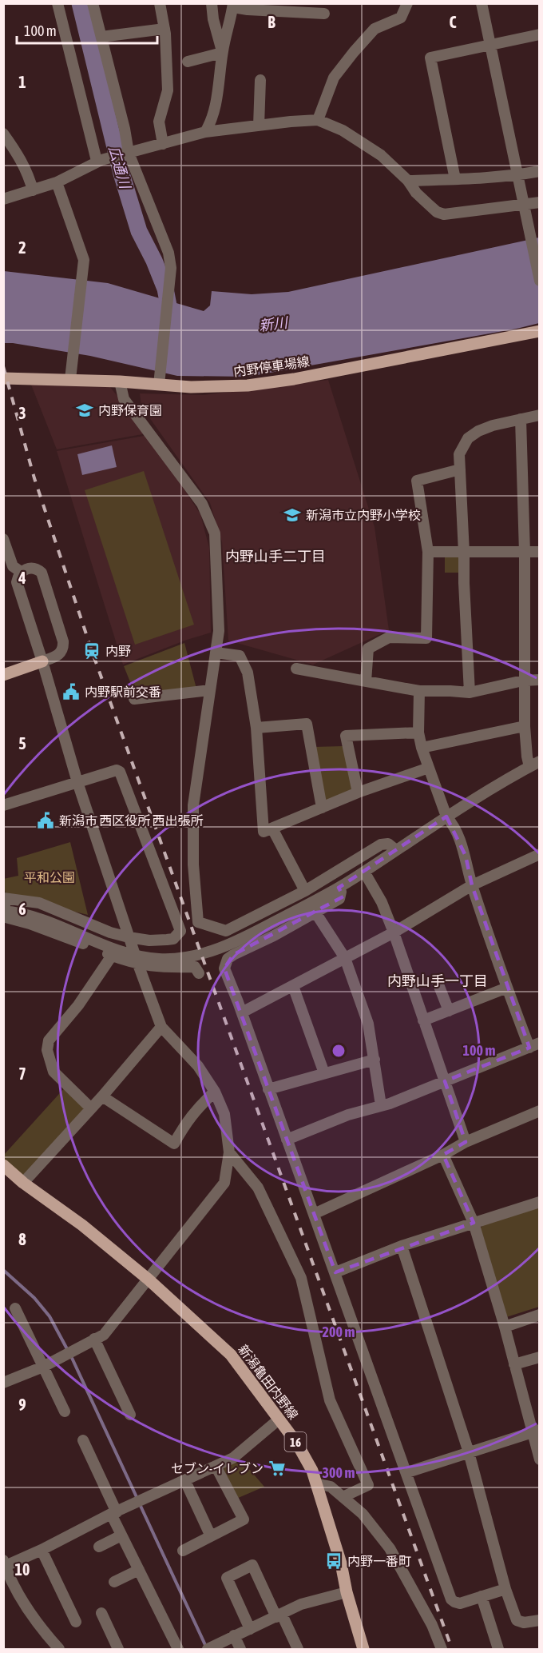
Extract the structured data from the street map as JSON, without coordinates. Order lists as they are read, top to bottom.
{
  "streets": {
    "main road": ["内野停車場線", "新潟亀田内野線", "16"]
  },
  "districts": ["内野山手二丁目", "内野山手一丁目"],
  "water": ["広通川", "新川"],
  "parks": ["平和公園"],
  "places": {
    "school or university": ["内野保育園", "新潟市立内野小学校"],
    "station": ["内野"],
    "public building": ["内野駅前交番", "新潟市 西区役所 西出張所"],
    "supermarket": ["セブン-イレブン"],
    "bus stop": ["内野一番町"]
  },
  "scale_bar": "100 m",
  "grid": {
    "columns": ["B", "C"],
    "rows": [
      "1",
      "2",
      "3",
      "4",
      "5",
      "6",
      "7",
      "8",
      "9",
      "10"
    ]
  },
  "rings": ["100 m", "200 m", "300 m"]
}
